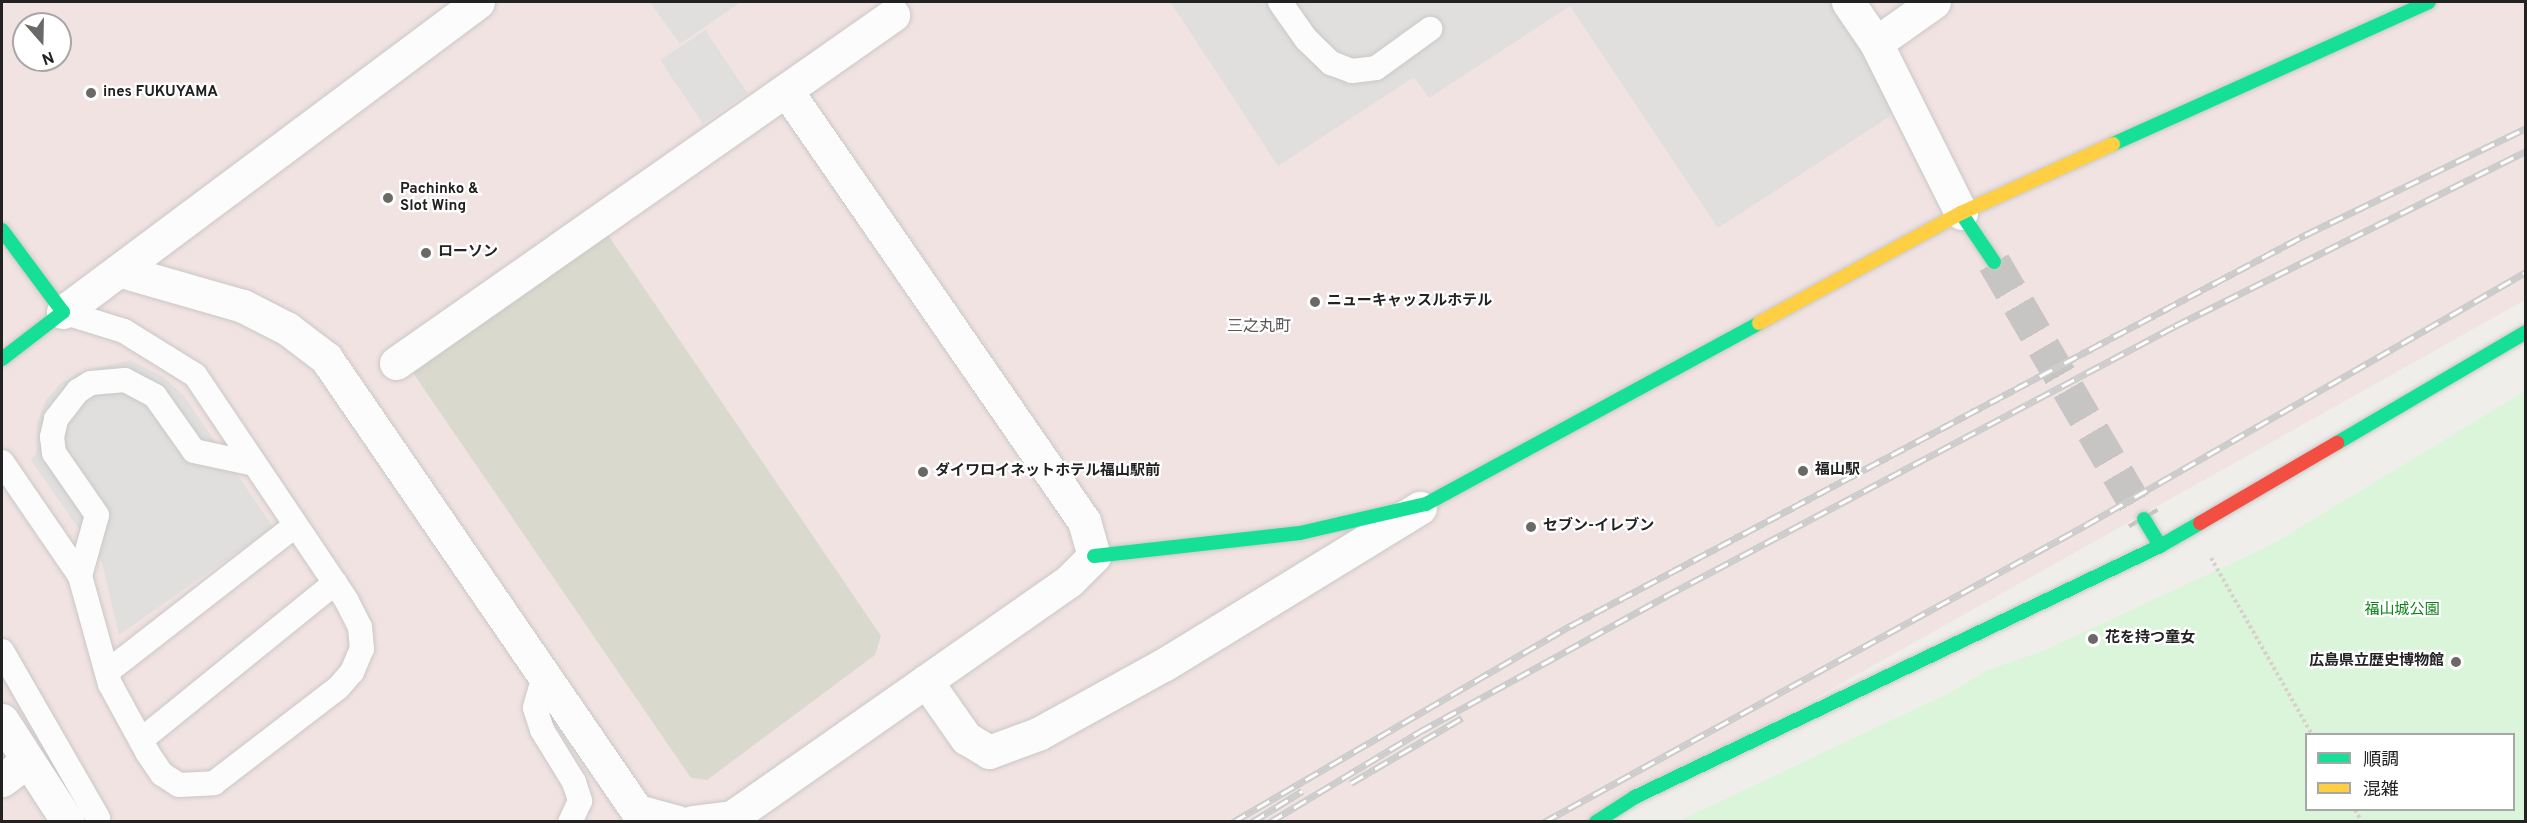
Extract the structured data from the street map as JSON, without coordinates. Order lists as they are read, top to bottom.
{
  "districts": ["三之丸町"],
  "parks": ["福山城公園"],
  "places": [
    "ines FUKUYAMA",
    "Pachinko & Slot Wing",
    "ローソン",
    "ニューキャッスルホテル",
    "福山駅",
    "ダイワロイネットホテル福山駅前",
    "セブン-イレブン",
    "花を持つ童女",
    "広島県立歴史博物館"
  ],
  "legend": ["順調", "混雑"],
  "north": "bottom"
}
